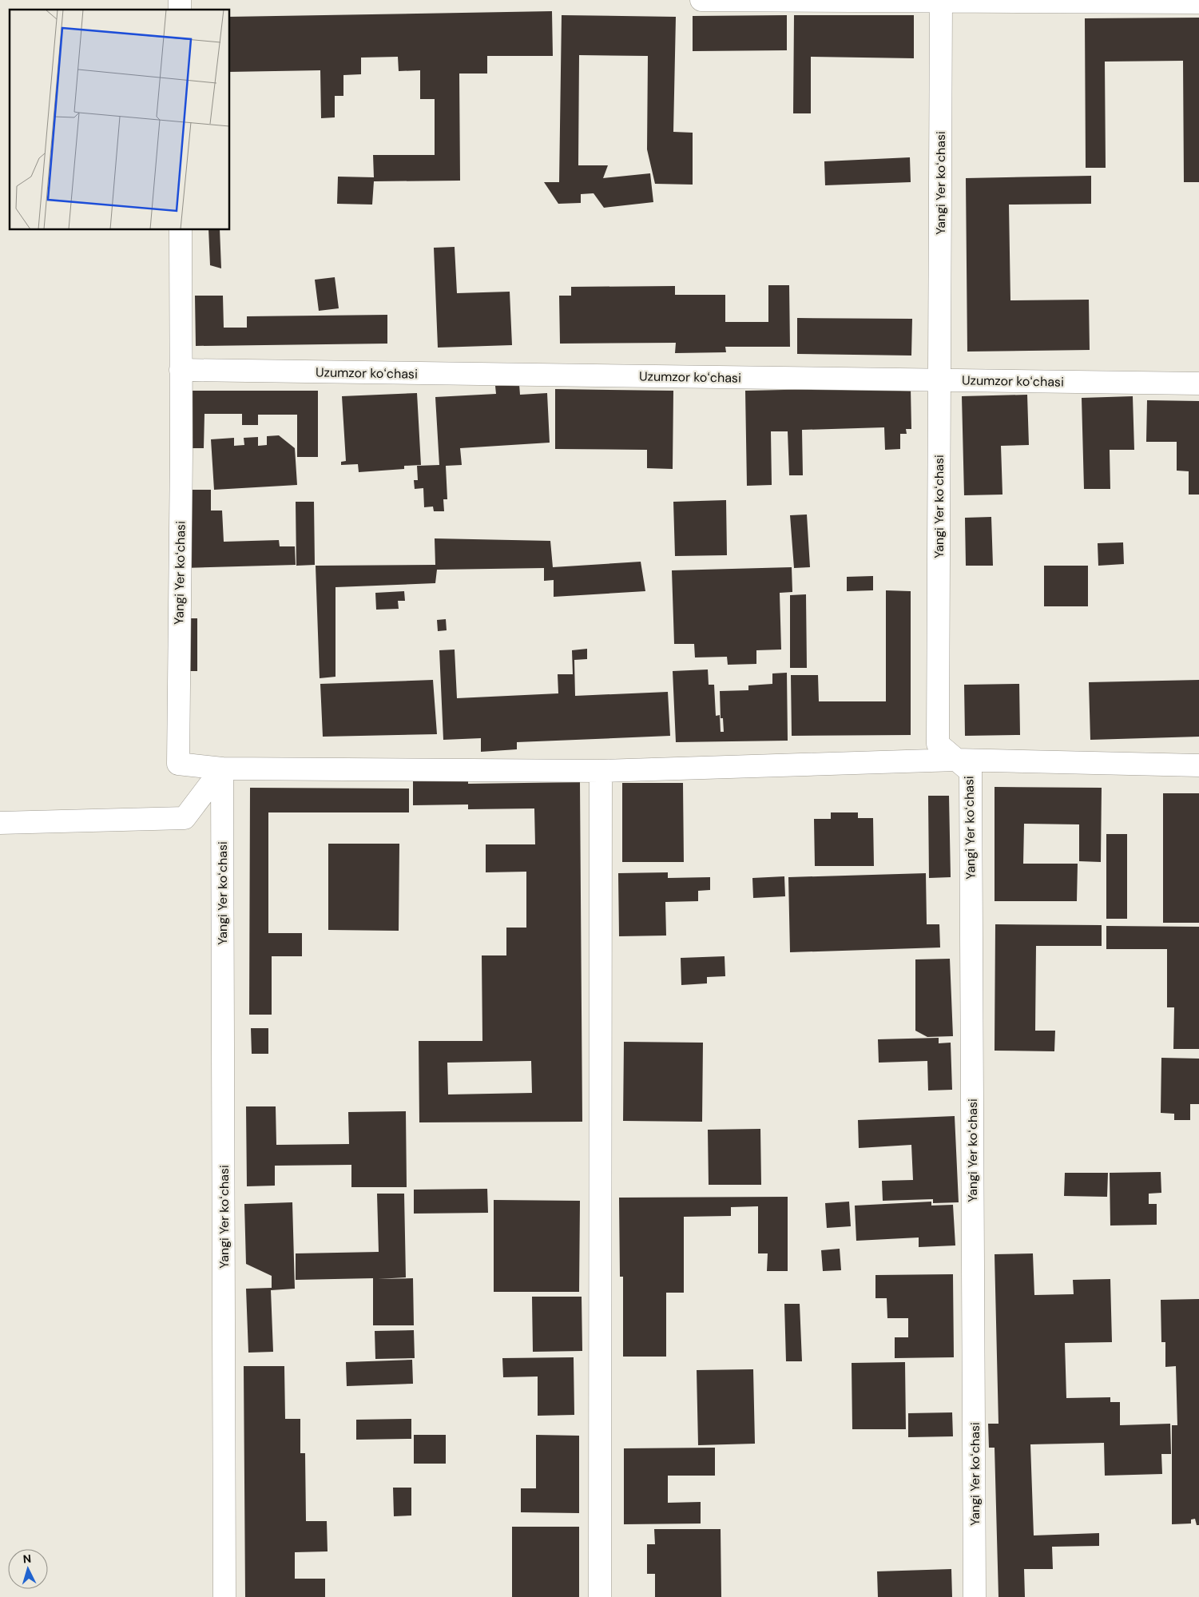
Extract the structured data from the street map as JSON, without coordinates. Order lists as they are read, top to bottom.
{
  "streets": {
    "street": ["Yangi Yer koʻchasi", "Uzumzor koʻchasi"]
  },
  "crossings": [
    ["Yangi Yer koʻchasi", "Uzumzor koʻchasi"]
  ],
  "north": "top"
}
